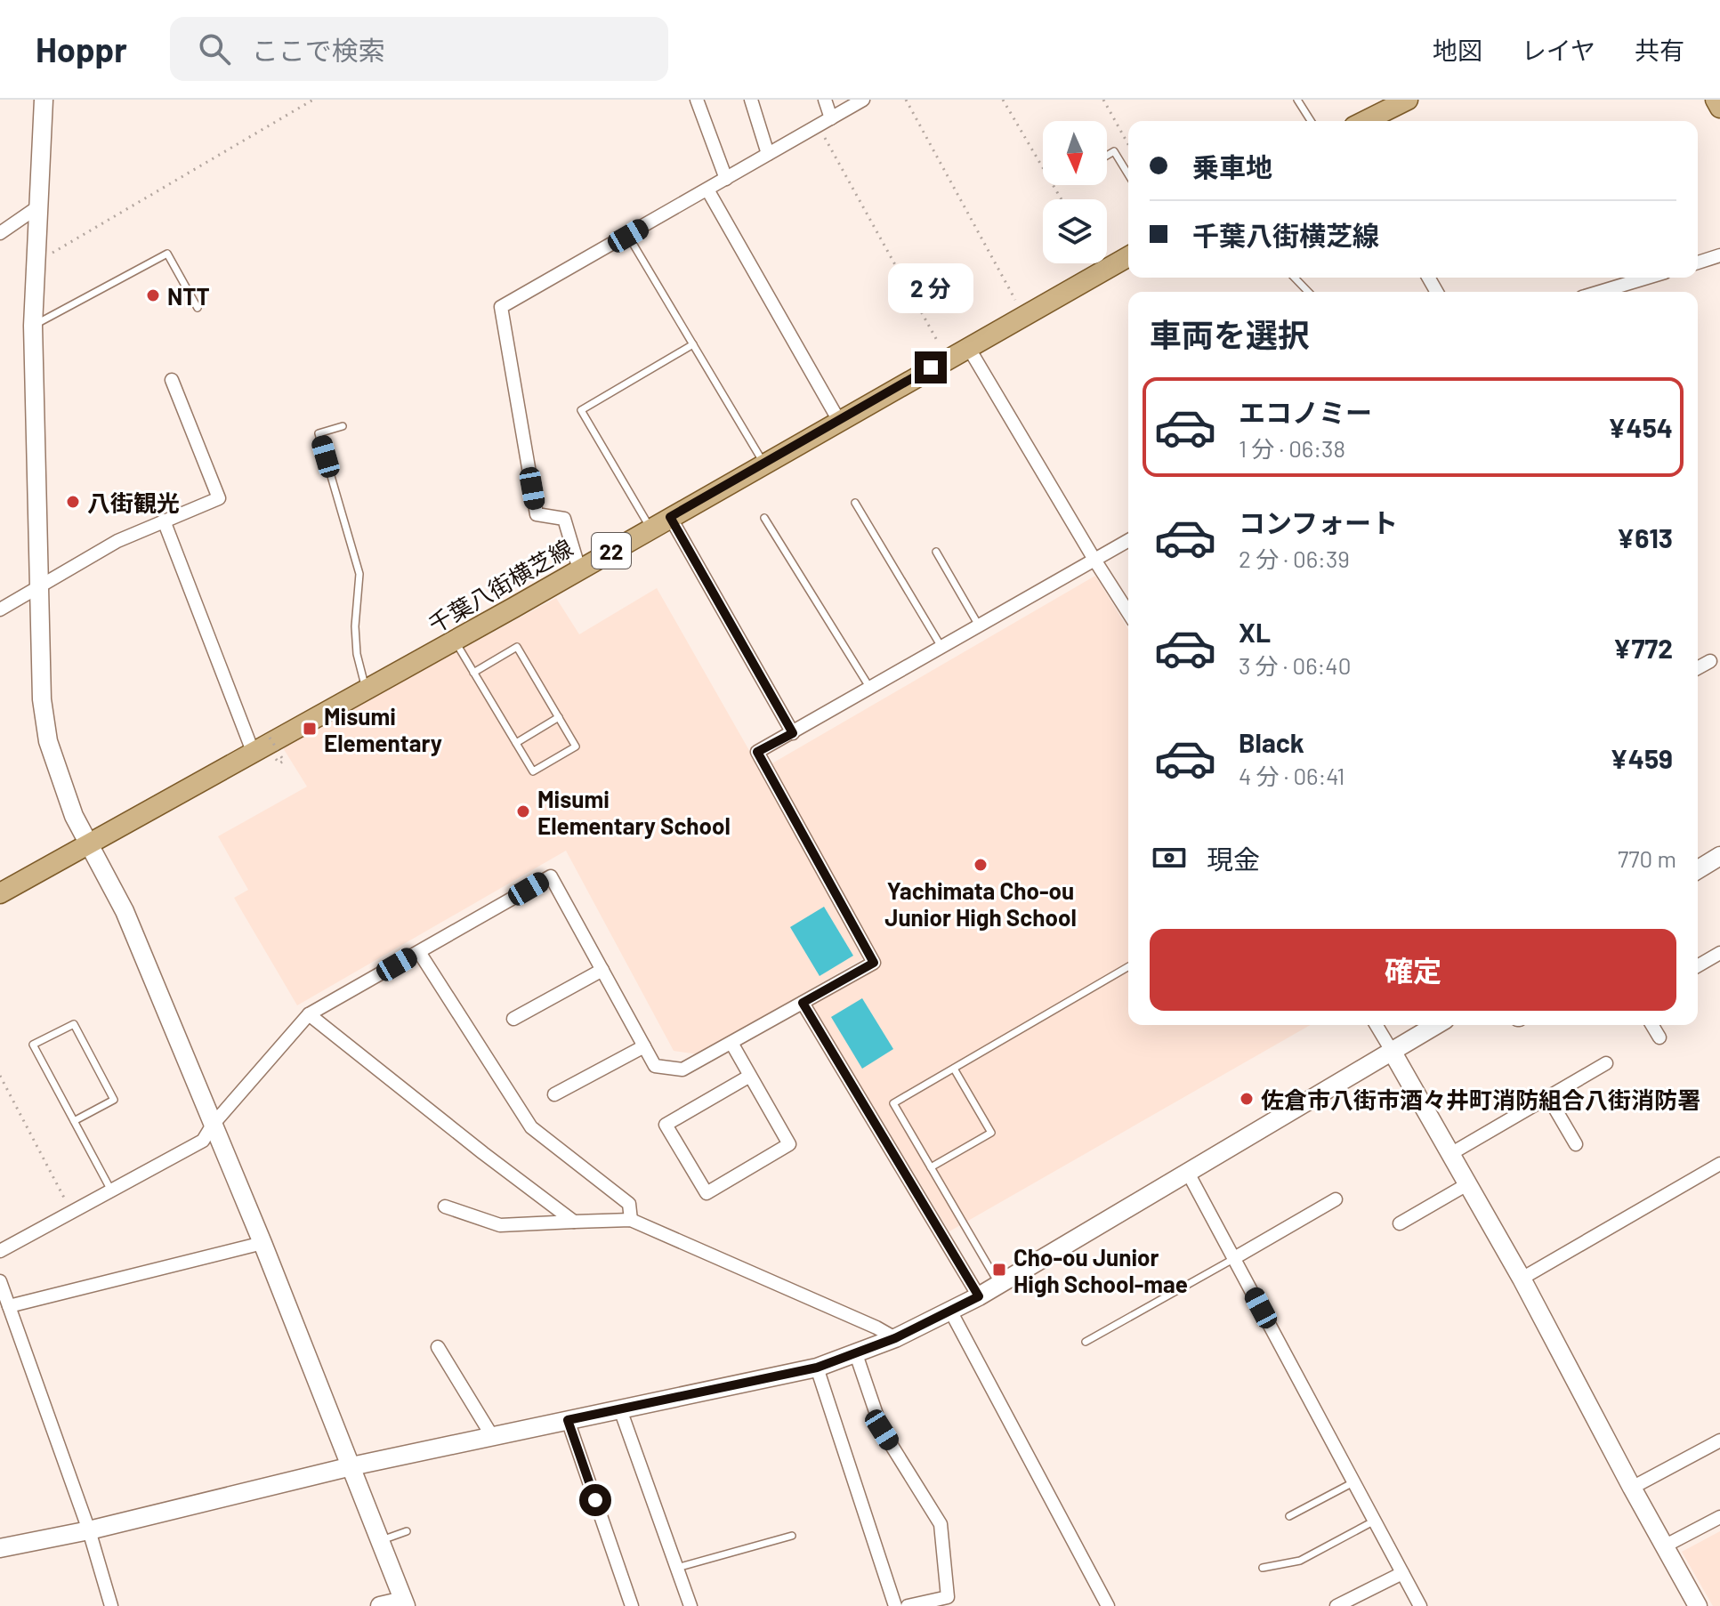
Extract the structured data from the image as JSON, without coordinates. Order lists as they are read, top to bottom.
{
  "streets": {
    "main road": ["22", "千葉八街横芝線"]
  },
  "places": {
    "other": [
      "NTT",
      "八街観光",
      "Misumi Elementary School",
      "Yachimata Cho-ou Junior High School",
      "佐倉市八街市酒々井町消防組合八街消防署"
    ],
    "transit": ["Misumi Elementary", "Cho-ou Junior High School-mae"]
  },
  "north": "bottom",
  "page": {
    "header": "Hoppr",
    "search": "ここで検索",
    "nav": ["地図", "レイヤ", "共有"],
    "banner": ["乗車地", "千葉八街横芝線"],
    "bubble": "2 分",
    "heading": "車両を選択",
    "list": [
      {
        "name": "エコノミー",
        "note": "1 分 · 06:38",
        "value": "¥454"
      },
      {
        "name": "コンフォート",
        "note": "2 分 · 06:39",
        "value": "¥613"
      },
      {
        "name": "XL",
        "note": "3 分 · 06:40",
        "value": "¥772"
      },
      {
        "name": "Black",
        "note": "4 分 · 06:41",
        "value": "¥459"
      }
    ],
    "pay": ["現金", "770 m"],
    "buttons": "確定"
  }
}
